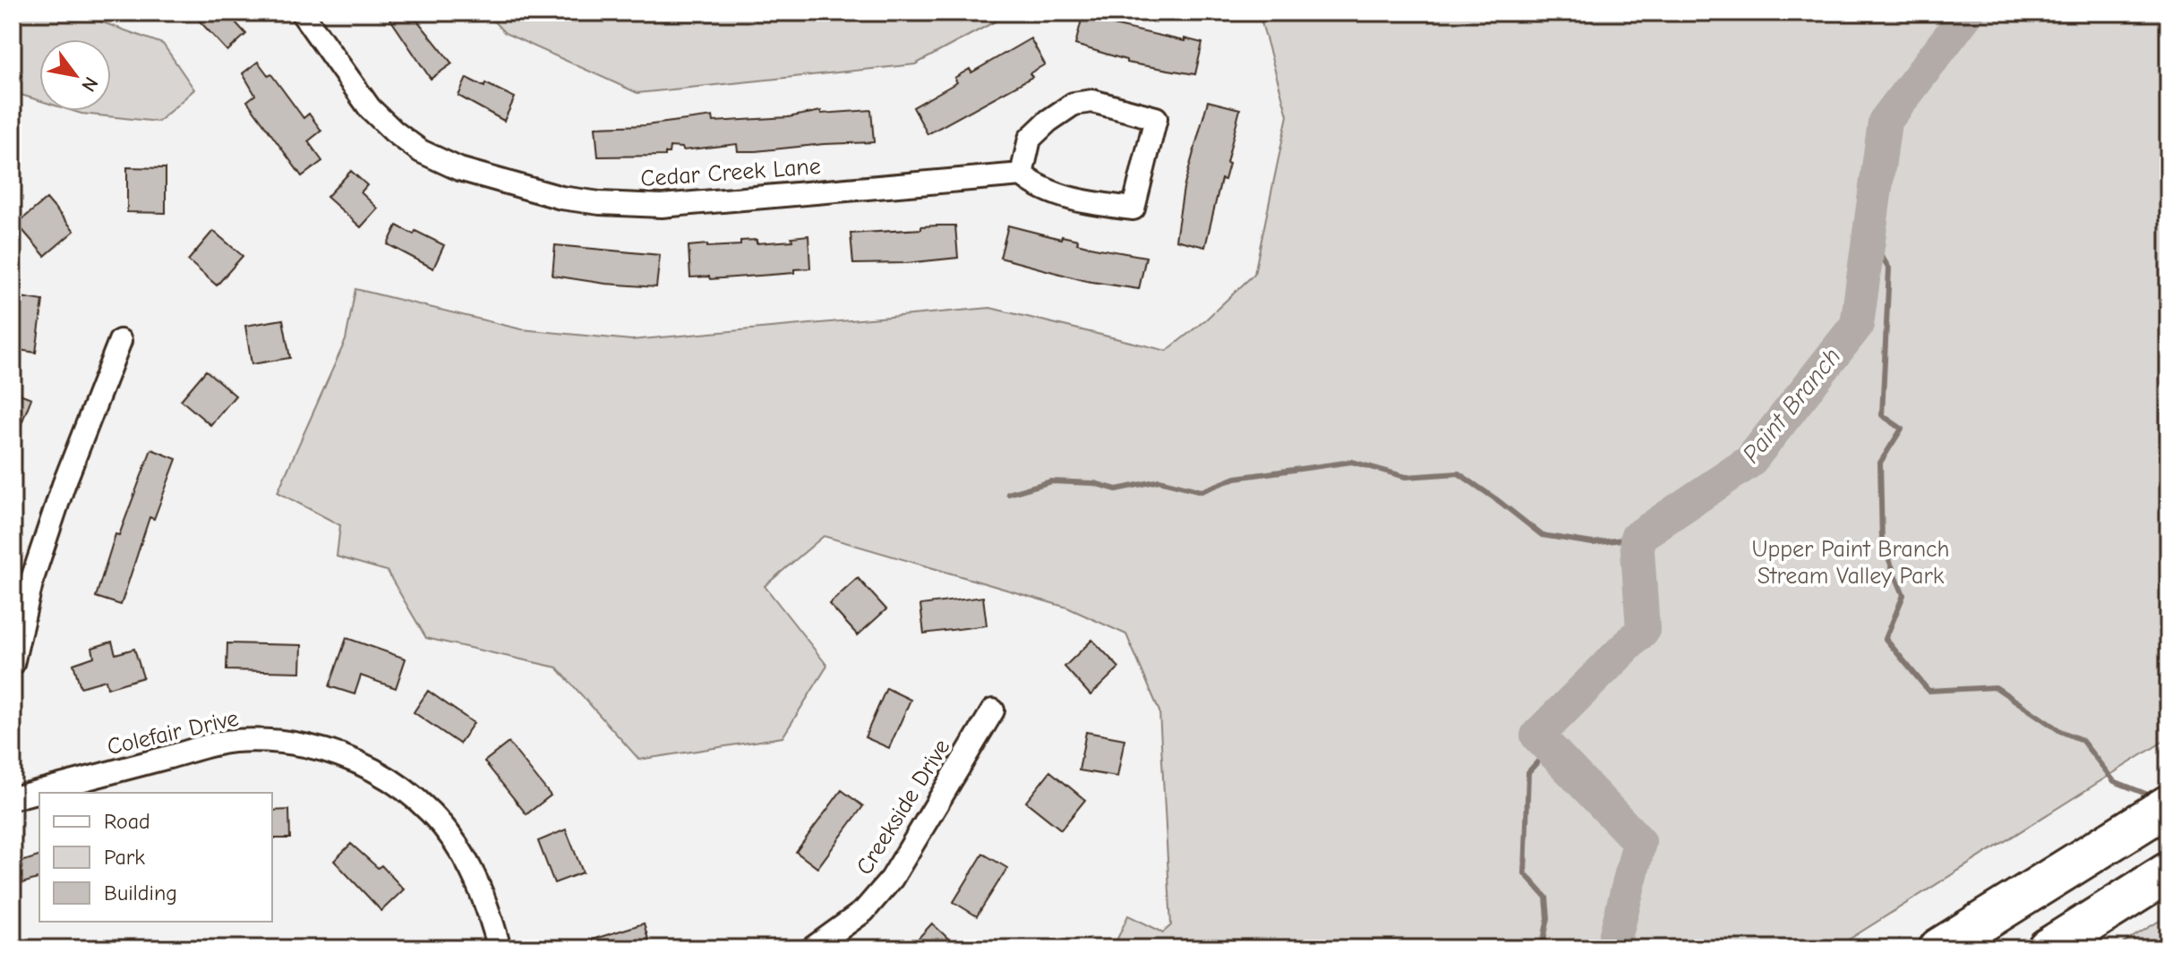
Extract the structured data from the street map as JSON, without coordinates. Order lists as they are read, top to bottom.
{
  "streets": {
    "street": ["Cedar Creek Lane", "Colefair Drive", "Creekside Drive"]
  },
  "water": ["Paint Branch"],
  "parks": ["Upper Paint Branch Stream Valley Park"],
  "legend": ["Road", "Park", "Building"],
  "north": "bottom right"
}
